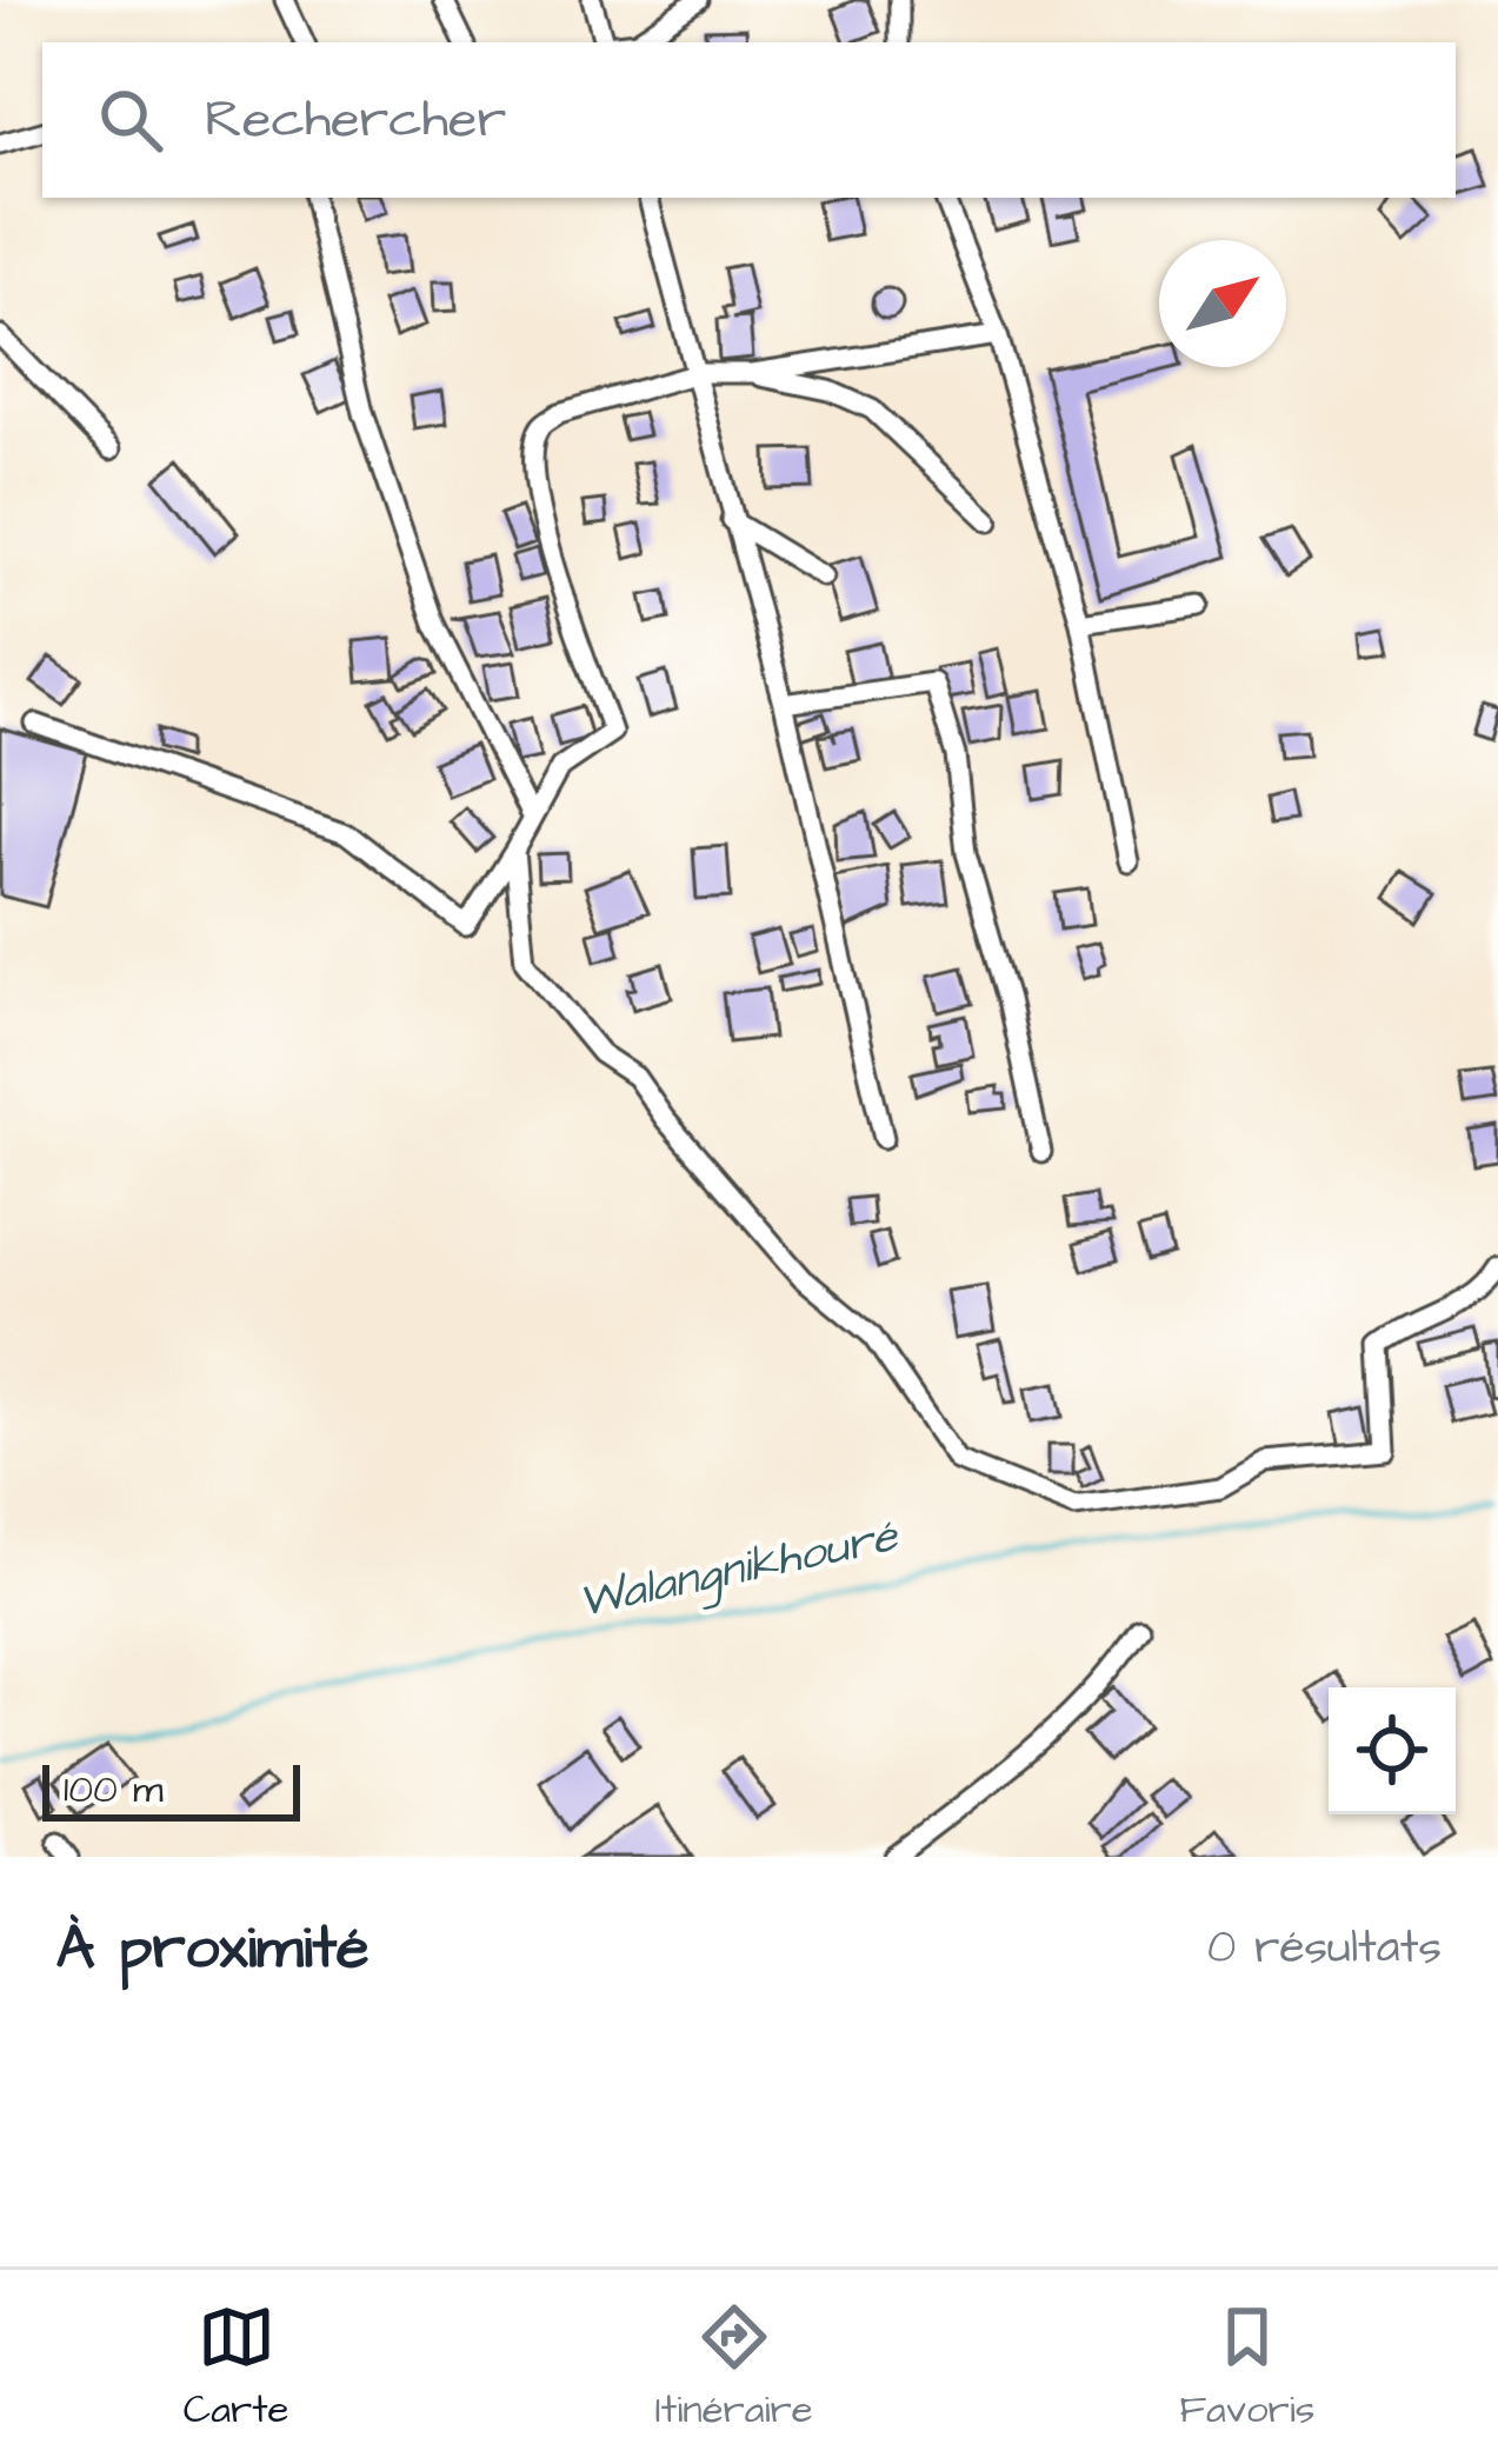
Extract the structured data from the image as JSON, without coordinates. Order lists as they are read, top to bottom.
{
  "water": ["Walangnikhouré"],
  "scale_bar": "100 m",
  "north": "top right",
  "page": {
    "search": "Rechercher",
    "scale": "100 m",
    "heading": ["À proximité", "0 résultats"],
    "nav": ["Carte", "Itinéraire", "Favoris"]
  }
}
